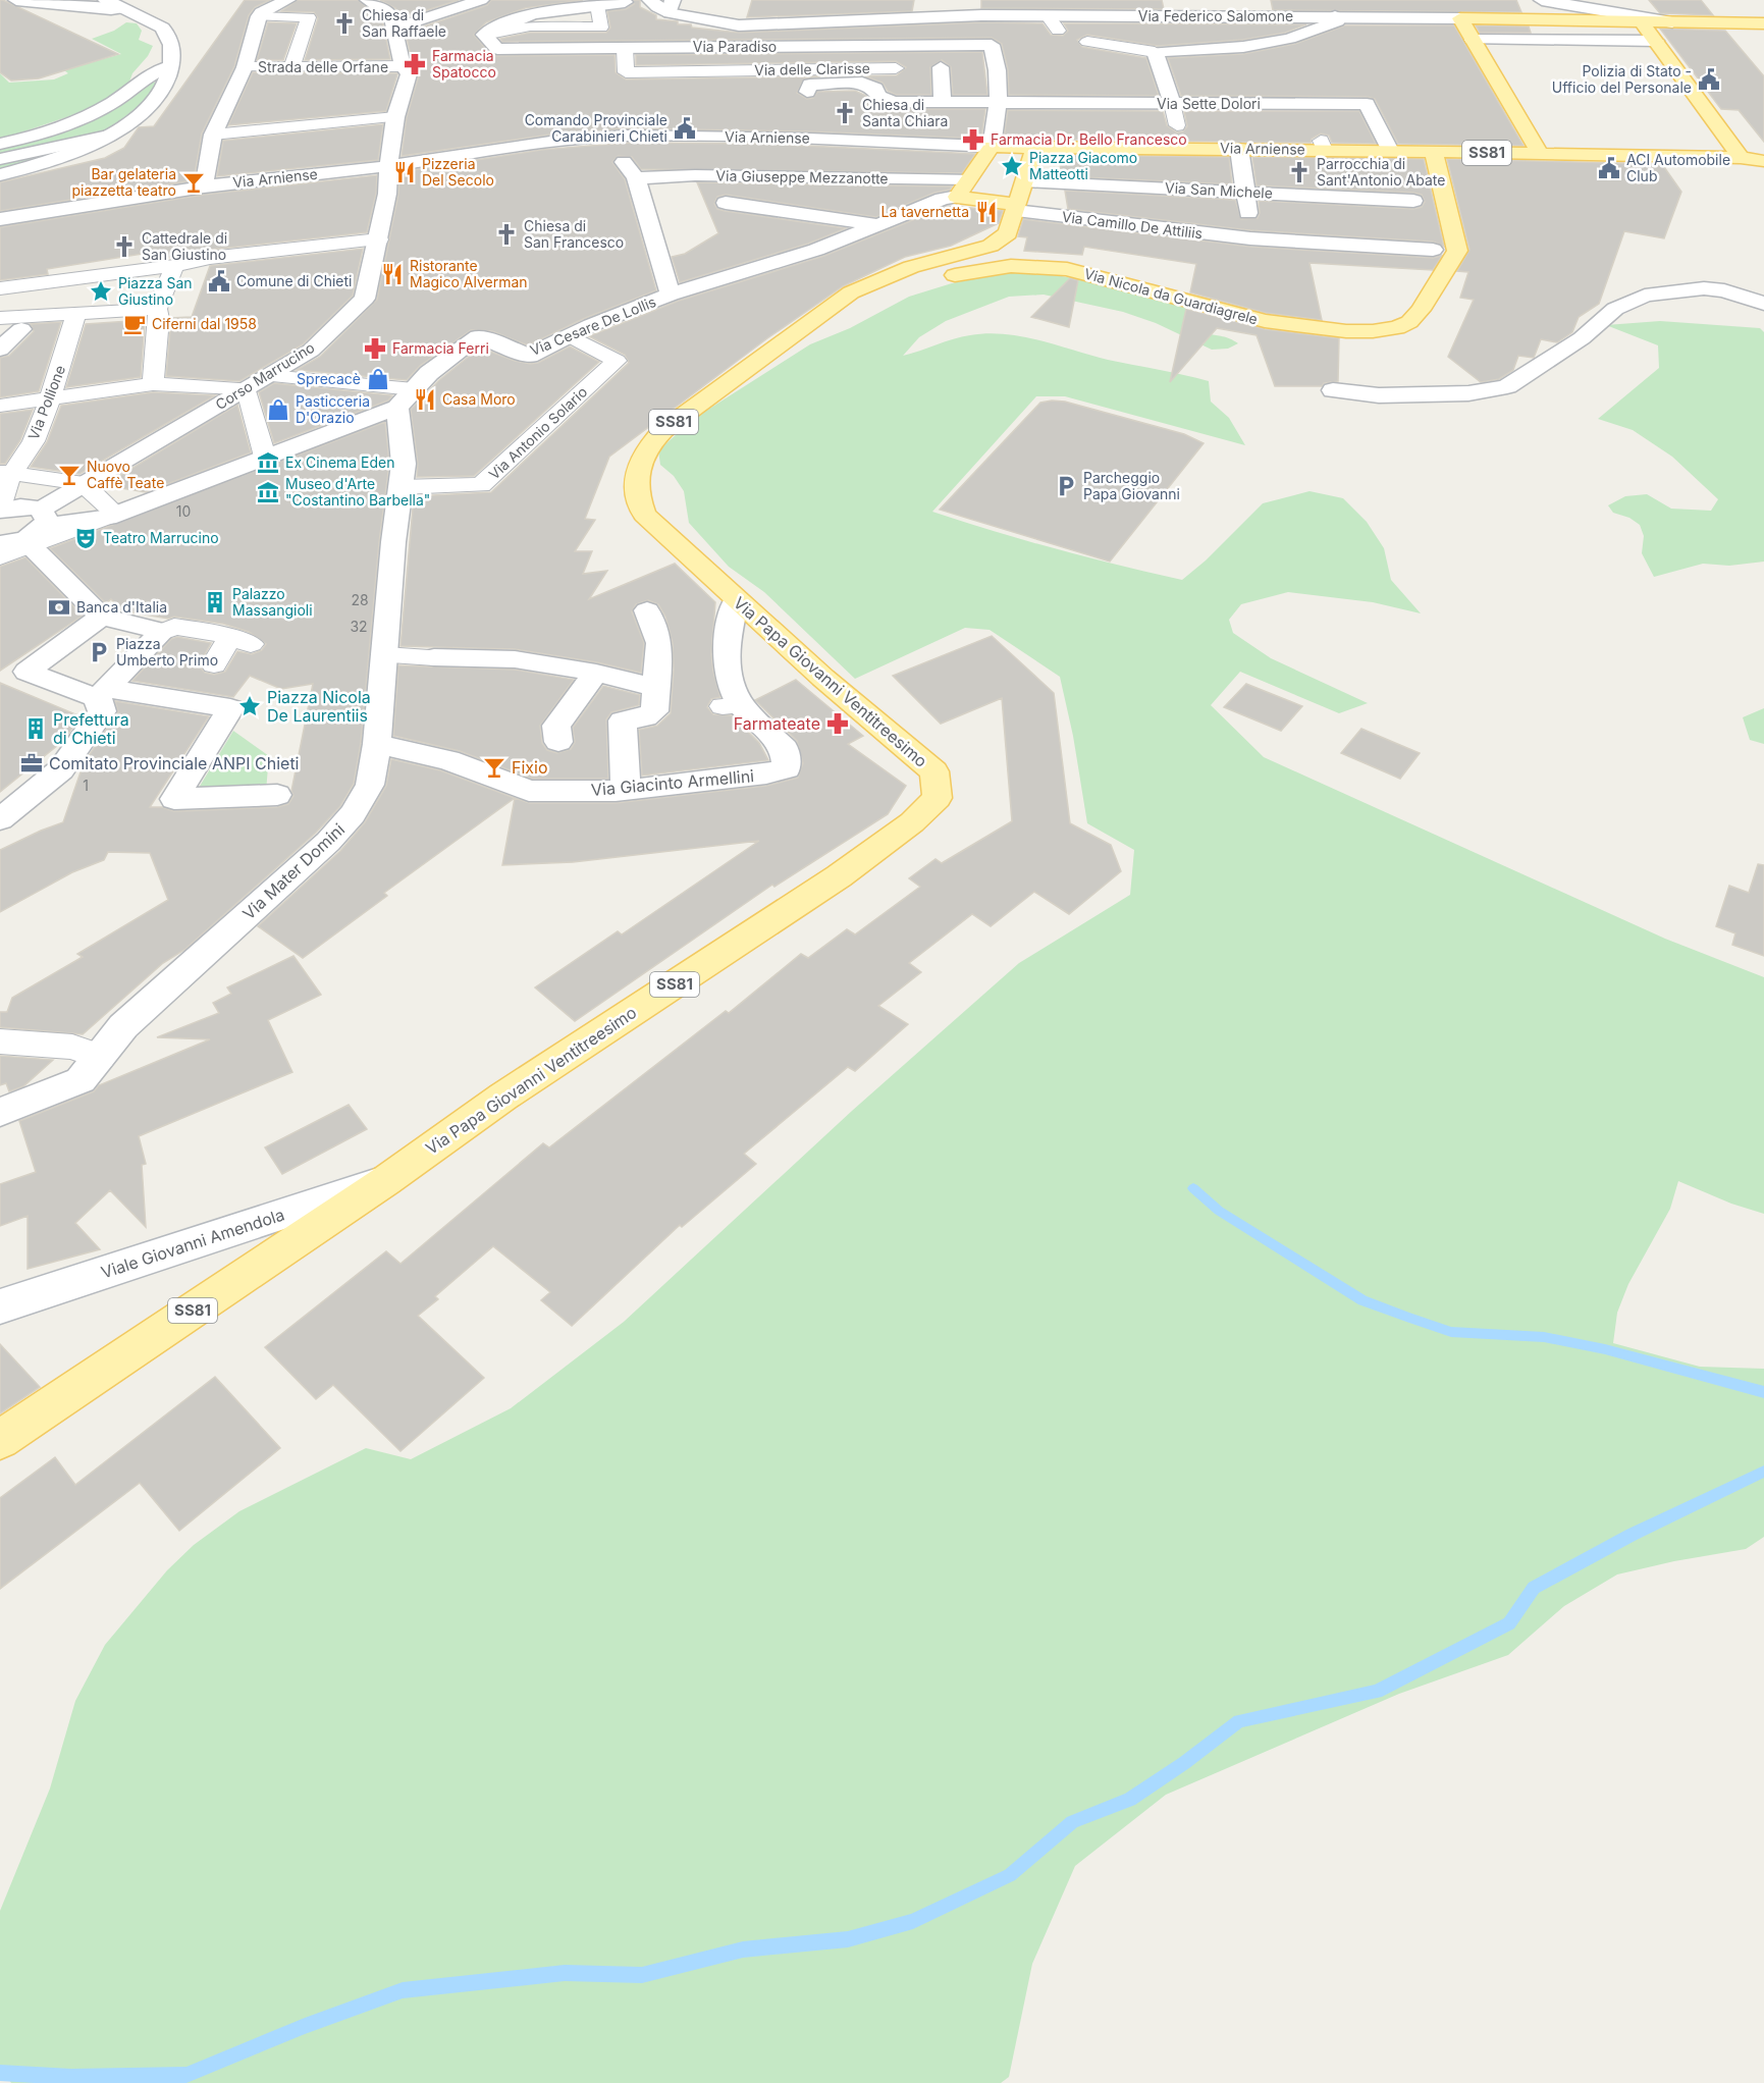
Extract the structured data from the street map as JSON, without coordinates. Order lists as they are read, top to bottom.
{
  "streets": {
    "main road": [
      "Via Federico Salomone",
      "Via Arniense",
      "SS81",
      "Via Nicola da Guardiagrele",
      "Via Papa Giovanni Ventitreesimo"
    ],
    "street": [
      "Via Paradiso",
      "Strada delle Orfane",
      "Via delle Clarisse",
      "Via Sette Dolori",
      "Via Giuseppe Mezzanotte",
      "Via San Michele",
      "Via Camillo De Attiliis",
      "Via Cesare De Lollis",
      "Corso Marrucino",
      "Via Pollione",
      "Via Antonio Solario",
      "Via Giacinto Armellini",
      "Via Mater Domini",
      "Viale Giovanni Amendola"
    ]
  },
  "crossings": [
    ["Via Paradiso", "Via delle Clarisse"],
    ["Strada delle Orfane", "Corso Marrucino"],
    ["Via delle Clarisse", "Via Sette Dolori"],
    ["Via Sette Dolori", "Via Arniense"],
    ["Via Arniense", "SS81"],
    ["Via Arniense", "Via Nicola da Guardiagrele"],
    ["Via Arniense", "Corso Marrucino"],
    ["Via Arniense", "Via Papa Giovanni Ventitreesimo"],
    ["SS81", "Via Papa Giovanni Ventitreesimo"],
    ["SS81", "Viale Giovanni Amendola"],
    ["Via Giuseppe Mezzanotte", "Via Cesare De Lollis"],
    ["Via San Michele", "Via Papa Giovanni Ventitreesimo"],
    ["Via Camillo De Attiliis", "Via Papa Giovanni Ventitreesimo"],
    ["Via Cesare De Lollis", "Corso Marrucino"],
    ["Via Cesare De Lollis", "Via Pollione"],
    ["Via Cesare De Lollis", "Via Antonio Solario"],
    ["Via Cesare De Lollis", "Via Mater Domini"],
    ["Via Antonio Solario", "Via Mater Domini"],
    ["Via Papa Giovanni Ventitreesimo", "Via Giacinto Armellini"],
    ["Via Papa Giovanni Ventitreesimo", "Viale Giovanni Amendola"],
    ["Via Giacinto Armellini", "Via Mater Domini"]
  ],
  "places": {
    "church": [
      "Chiesa di San Raffaele",
      "Chiesa di Santa Chiara",
      "Parrocchia di Sant'Antonio Abate",
      "Chiesa di San Francesco",
      "Cattedrale di San Giustino"
    ],
    "pharmacy": [
      "Farmacia Spatocco",
      "Farmacia Dr. Bello Francesco",
      "Farmacia Ferri",
      "Farmateate"
    ],
    "public building": [
      "Polizia di Stato - Ufficio del Personale",
      "Comando Provinciale Carabinieri Chieti",
      "ACI Automobile Club",
      "Comune di Chieti"
    ],
    "place": ["Piazza Giacomo Matteotti", "Piazza San Giustino", "Piazza Nicola De Laurentiis"],
    "restaurant": [
      "Pizzeria Del Secolo",
      "La tavernetta",
      "Ristorante Magico Alverman",
      "Casa Moro"
    ],
    "bar": ["Bar gelateria piazzetta teatro", "Nuovo Caffè Teate", "Fixio"],
    "cafe": ["Ciferni dal 1958"],
    "shop": ["Sprecacè", "Pasticceria D'Orazio"],
    "museum": ["Ex Cinema Eden", "Museo d'Arte \"Costantino Barbella\""],
    "parking": ["Parcheggio Papa Giovanni", "Piazza Umberto Primo"],
    "theatre": ["Teatro Marrucino"],
    "building": ["Palazzo Massangioli", "Prefettura di Chieti"],
    "bank": ["Banca d'Italia"],
    "office": ["Comitato Provinciale ANPI Chieti"]
  },
  "house_numbers": [
    "10",
    "28",
    "32",
    "1"
  ]
}
